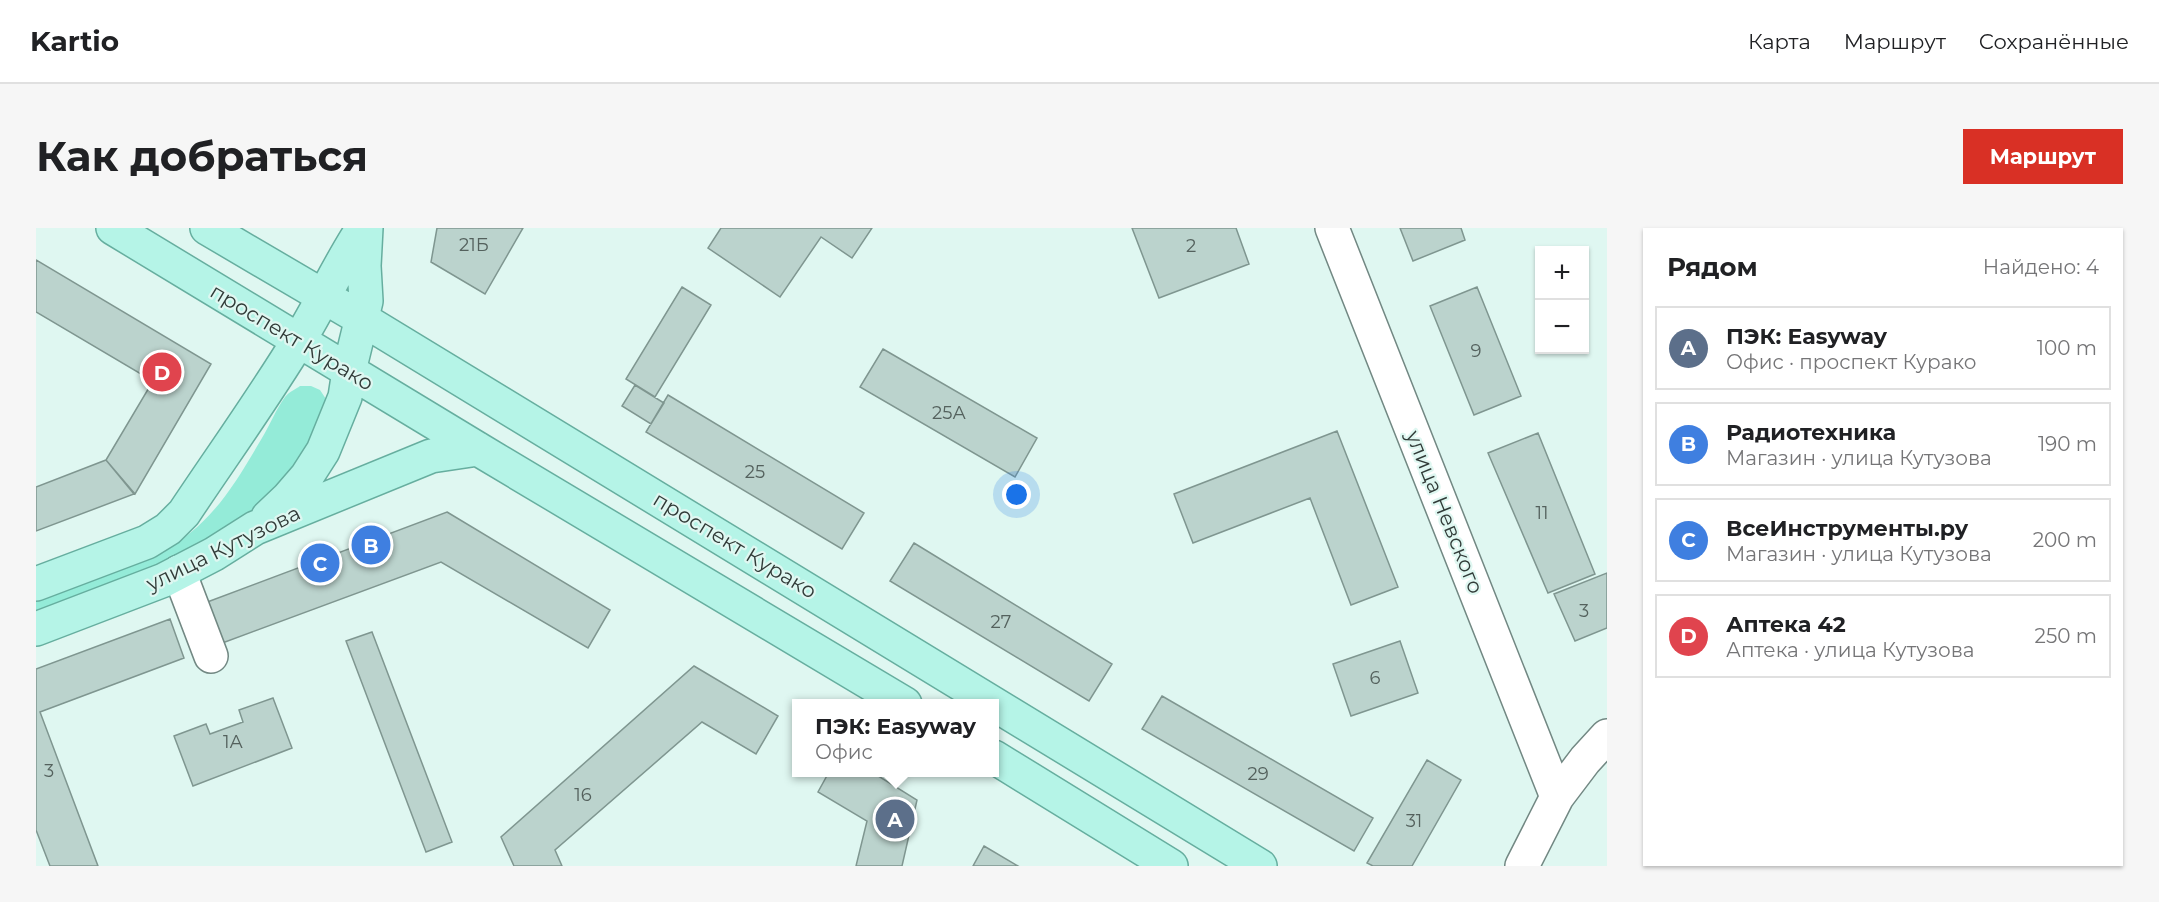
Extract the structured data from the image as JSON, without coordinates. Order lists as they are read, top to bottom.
{
  "streets": {
    "main road": ["проспект Курако", "улица Кутузова"],
    "street": ["улица Невского"]
  },
  "crossings": [
    ["проспект Курако", "улица Кутузова"]
  ],
  "house_numbers": [
    "21Б",
    "2",
    "9",
    "25А",
    "25",
    "11",
    "3",
    "27",
    "6",
    "1А",
    "3",
    "29",
    "16",
    "31"
  ],
  "page": {
    "header": "Kartio",
    "nav": ["Карта", "Маршрут", "Сохранённые"],
    "buttons": "Маршрут",
    "title": "Как добраться",
    "heading": ["Рядом", "Найдено: 4"],
    "map_buttons": ["+", "−"],
    "list": [
      {
        "mark": "A",
        "name": "ПЭК: Easyway",
        "note": "Офис · проспект Курако",
        "value": "100 m"
      },
      {
        "mark": "B",
        "name": "Радиотехника",
        "note": "Магазин · улица Кутузова",
        "value": "190 m"
      },
      {
        "mark": "C",
        "name": "ВсеИнструменты.ру",
        "note": "Магазин · улица Кутузова",
        "value": "200 m"
      },
      {
        "mark": "D",
        "name": "Аптека 42",
        "note": "Аптека · улица Кутузова",
        "value": "250 m"
      }
    ],
    "pins": [
      "D",
      "B",
      "C",
      "A"
    ],
    "popup": ["ПЭК: Easyway", "Офис"]
  }
}
